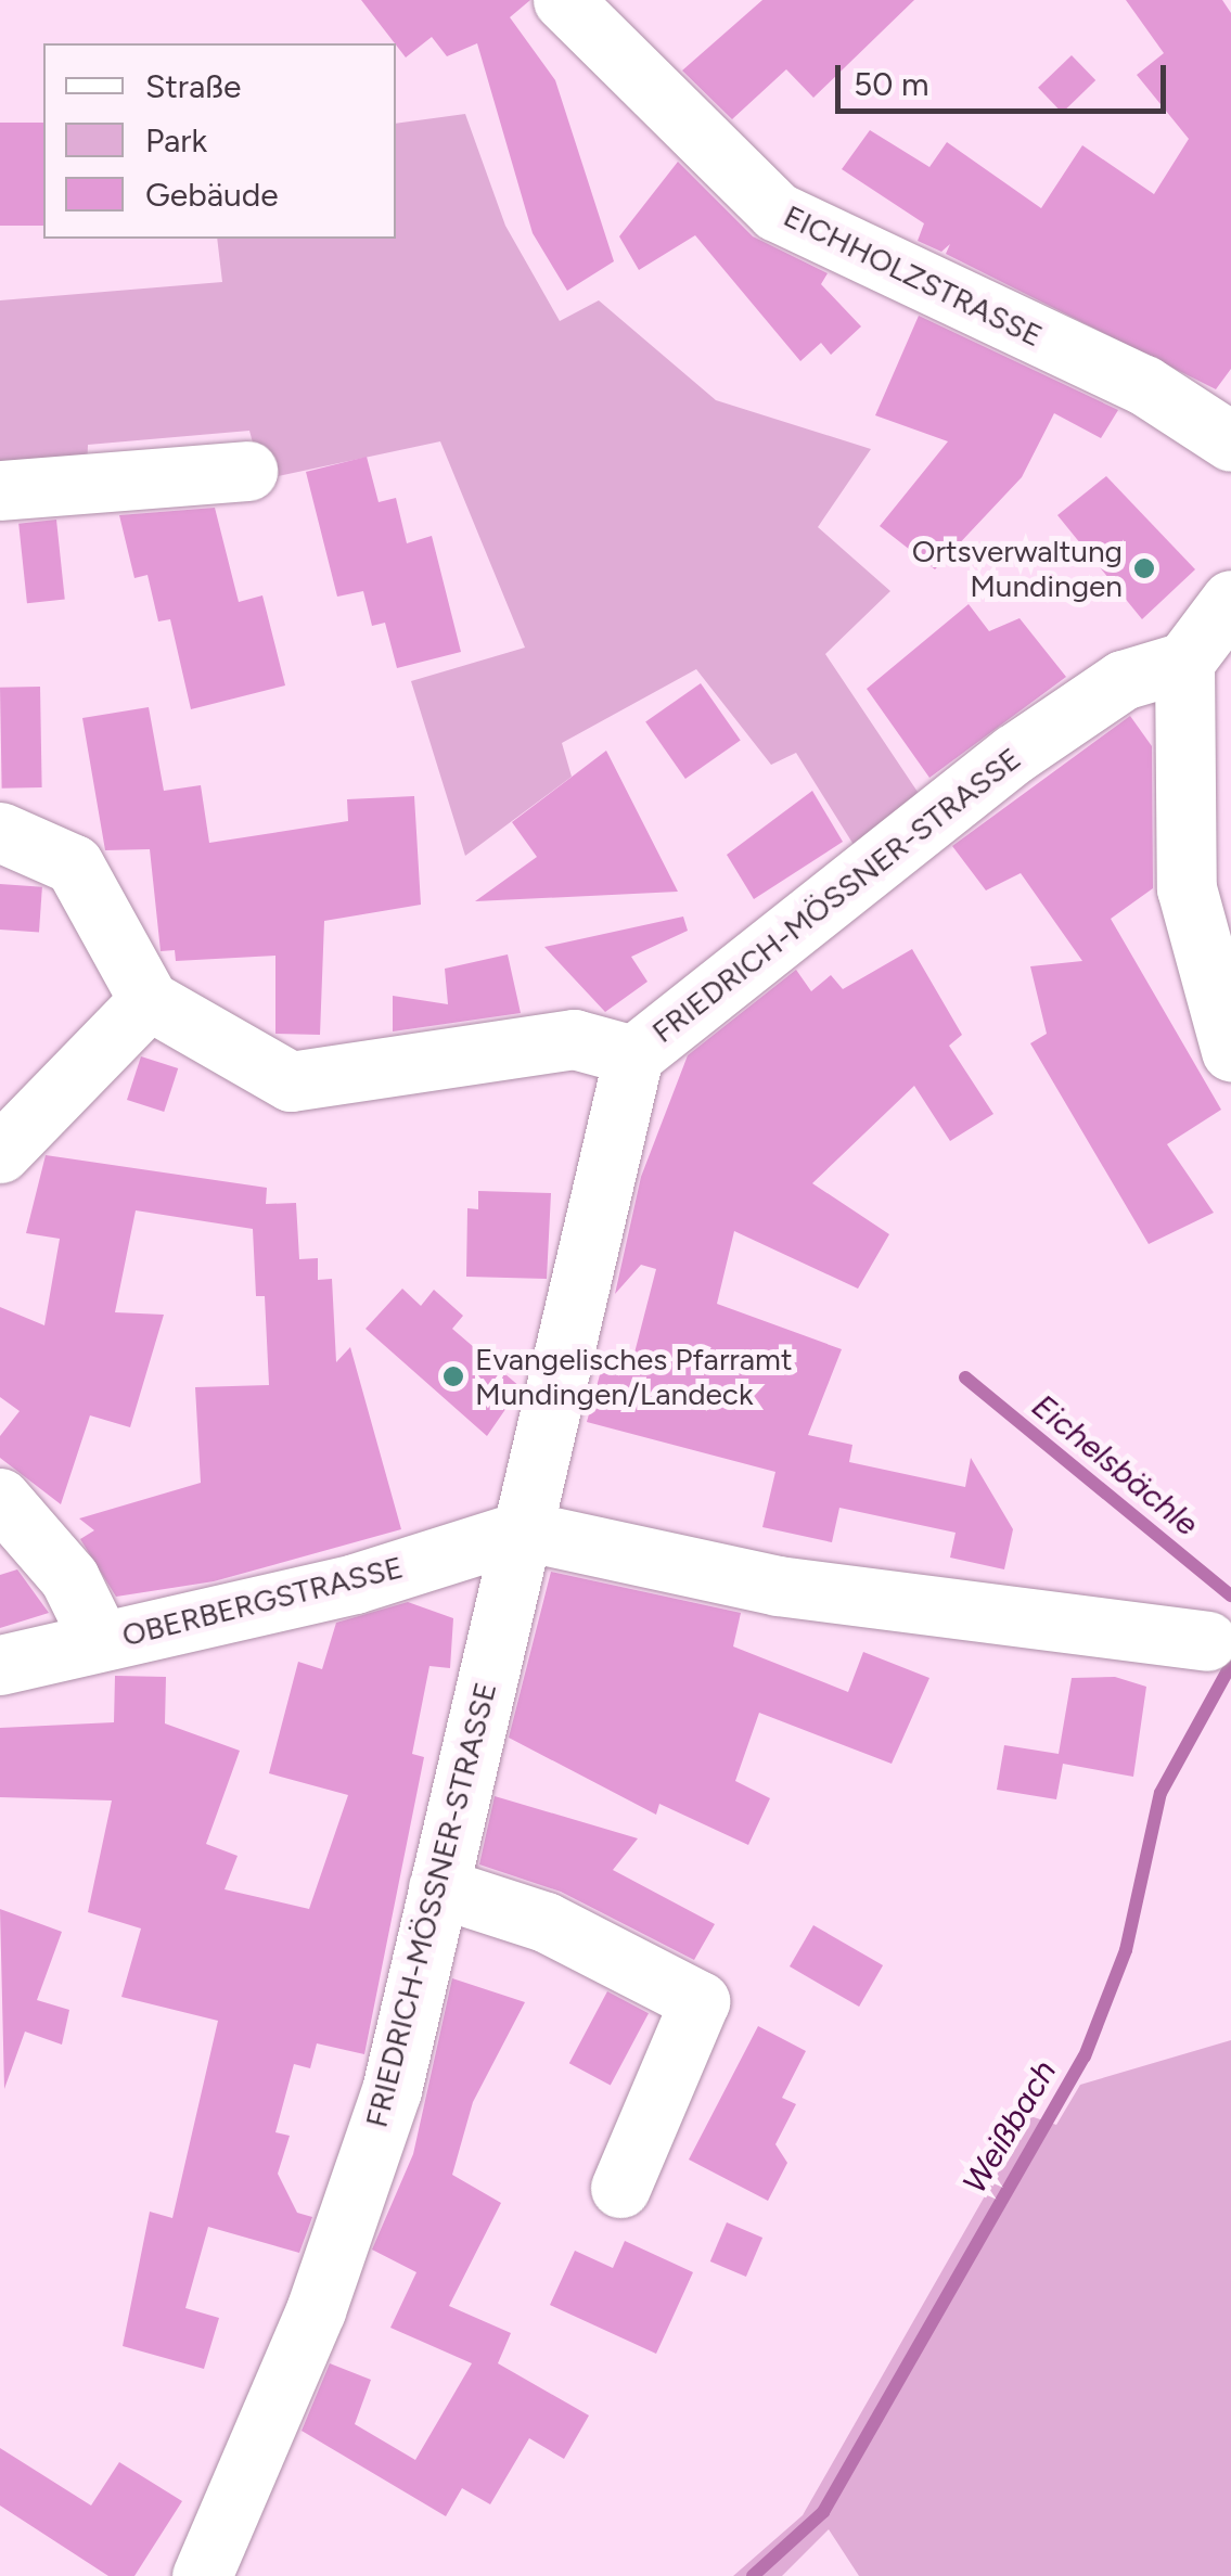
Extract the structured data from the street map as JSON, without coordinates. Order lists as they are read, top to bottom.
{
  "streets": {
    "street": ["EICHHOLZSTRASSE", "FRIEDRICH-MÖSSNER-STRASSE", "OBERBERGSTRASSE"]
  },
  "crossings": [
    ["FRIEDRICH-MÖSSNER-STRASSE", "OBERBERGSTRASSE"]
  ],
  "water": ["Eichelsbächle", "Weißbach"],
  "places": ["Ortsverwaltung Mundingen", "Evangelisches Pfarramt Mundingen/Landeck"],
  "legend": ["Straße", "Park", "Gebäude"],
  "scale_bar": "50 m"
}
